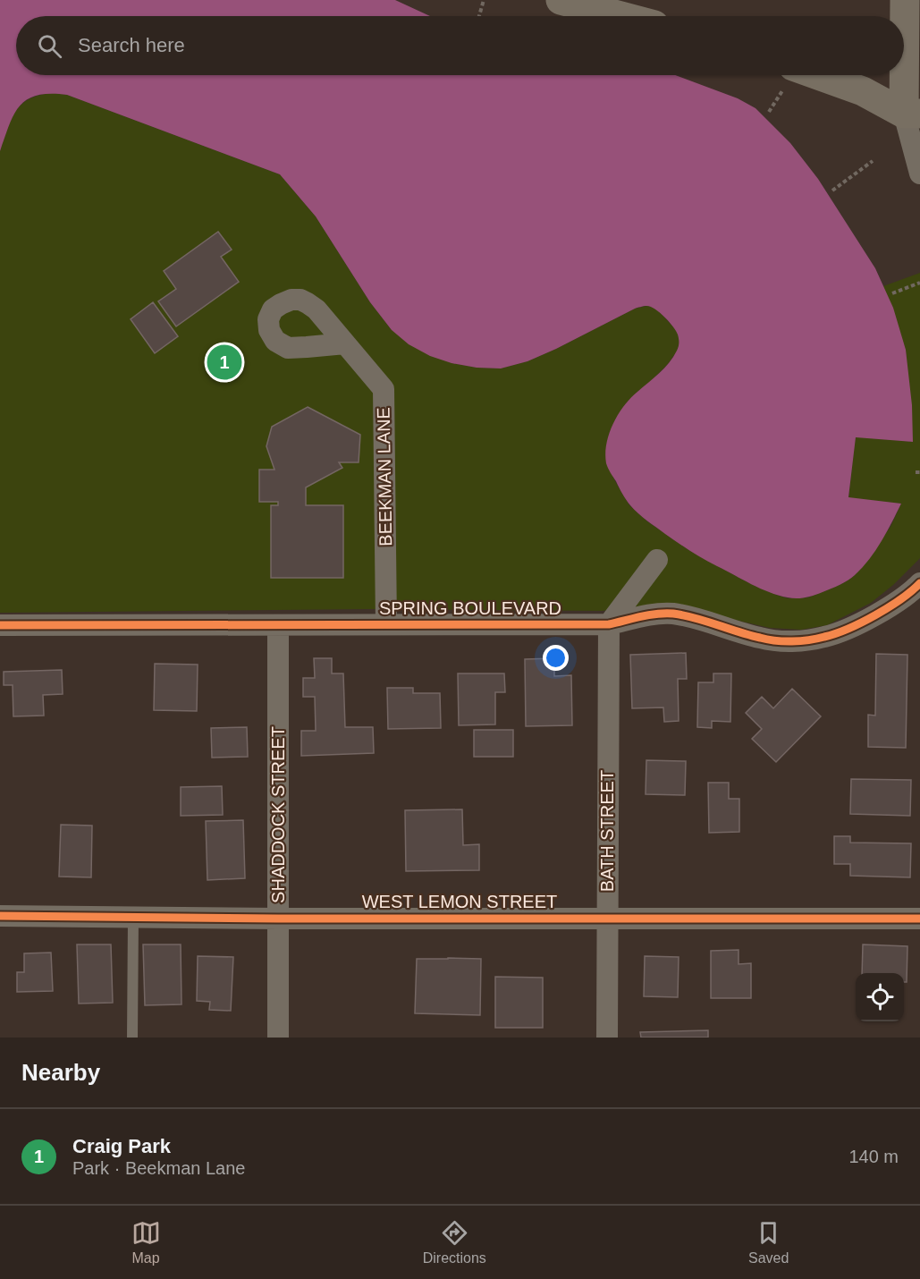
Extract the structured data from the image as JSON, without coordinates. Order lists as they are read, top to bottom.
{
  "streets": {
    "street": [
      "BEEKMAN LANE",
      "SPRING BOULEVARD",
      "SHADDOCK STREET",
      "BATH STREET",
      "WEST LEMON STREET"
    ]
  },
  "crossings": [
    ["BEEKMAN LANE", "SPRING BOULEVARD"],
    ["SPRING BOULEVARD", "SHADDOCK STREET"],
    ["SPRING BOULEVARD", "BATH STREET"],
    ["SHADDOCK STREET", "WEST LEMON STREET"],
    ["BATH STREET", "WEST LEMON STREET"]
  ],
  "page": {
    "search": "Search here",
    "pins": "1",
    "heading": "Nearby",
    "list": [
      {
        "mark": "1",
        "name": "Craig Park",
        "note": "Park · Beekman Lane",
        "value": "140 m"
      }
    ],
    "nav": ["Map", "Directions", "Saved"]
  }
}
